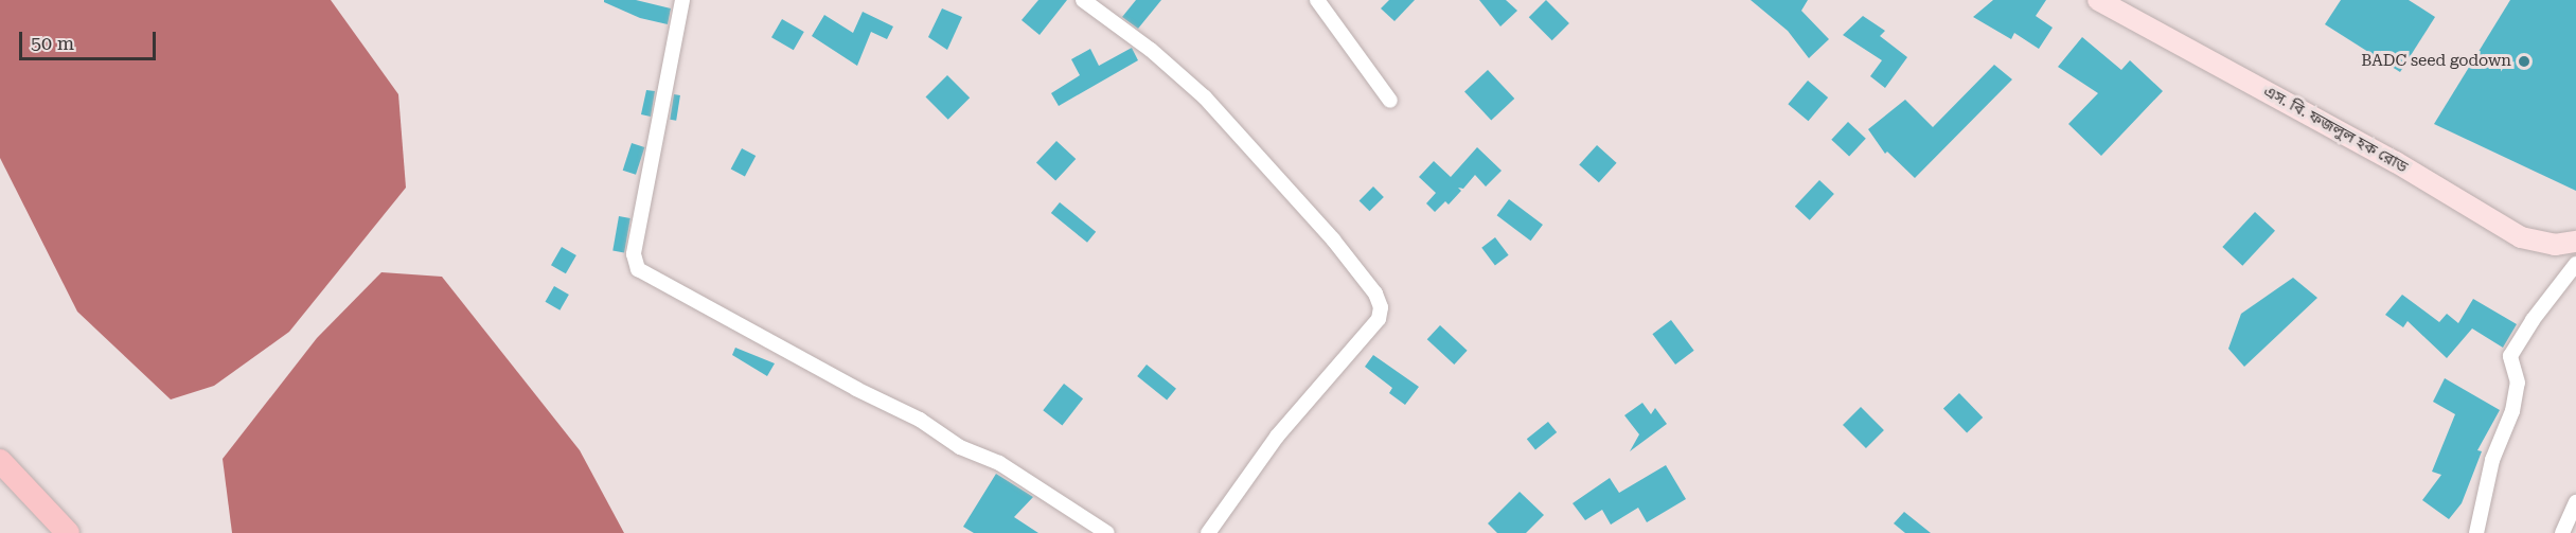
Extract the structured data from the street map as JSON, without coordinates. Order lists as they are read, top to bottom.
{
  "streets": {
    "main road": ["এস. বি. ফজলুল হক রোড"]
  },
  "places": ["BADC seed godown"],
  "scale_bar": "50 m"
}
